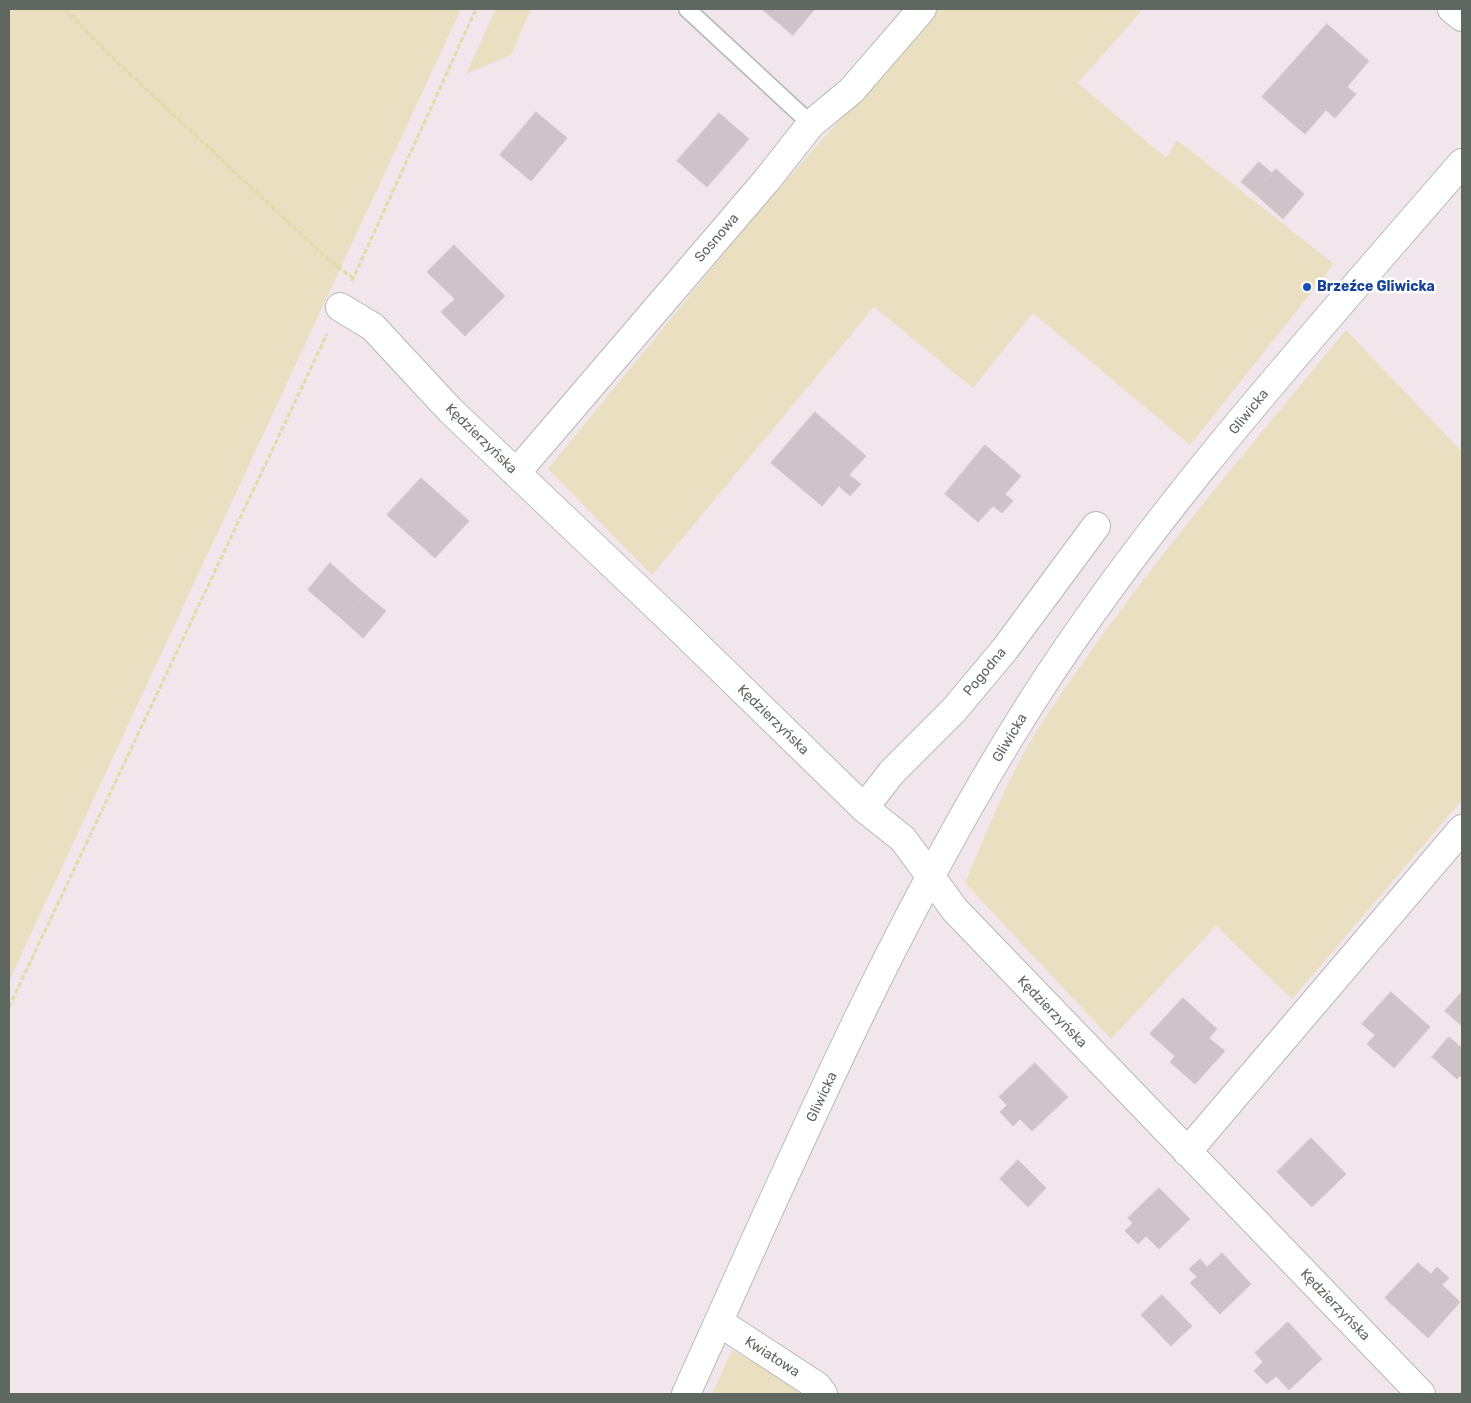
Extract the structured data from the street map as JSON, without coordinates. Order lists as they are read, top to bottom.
{
  "streets": {
    "street": [
      "Sosnowa",
      "Gliwicka",
      "Kędzierzyńska",
      "Pogodna",
      "Kwiatowa"
    ]
  },
  "crossings": [
    ["Sosnowa", "Kędzierzyńska"],
    ["Gliwicka", "Kędzierzyńska"],
    ["Gliwicka", "Kwiatowa"],
    ["Kędzierzyńska", "Pogodna"]
  ],
  "places": ["Brzeźce Gliwicka"]
}
